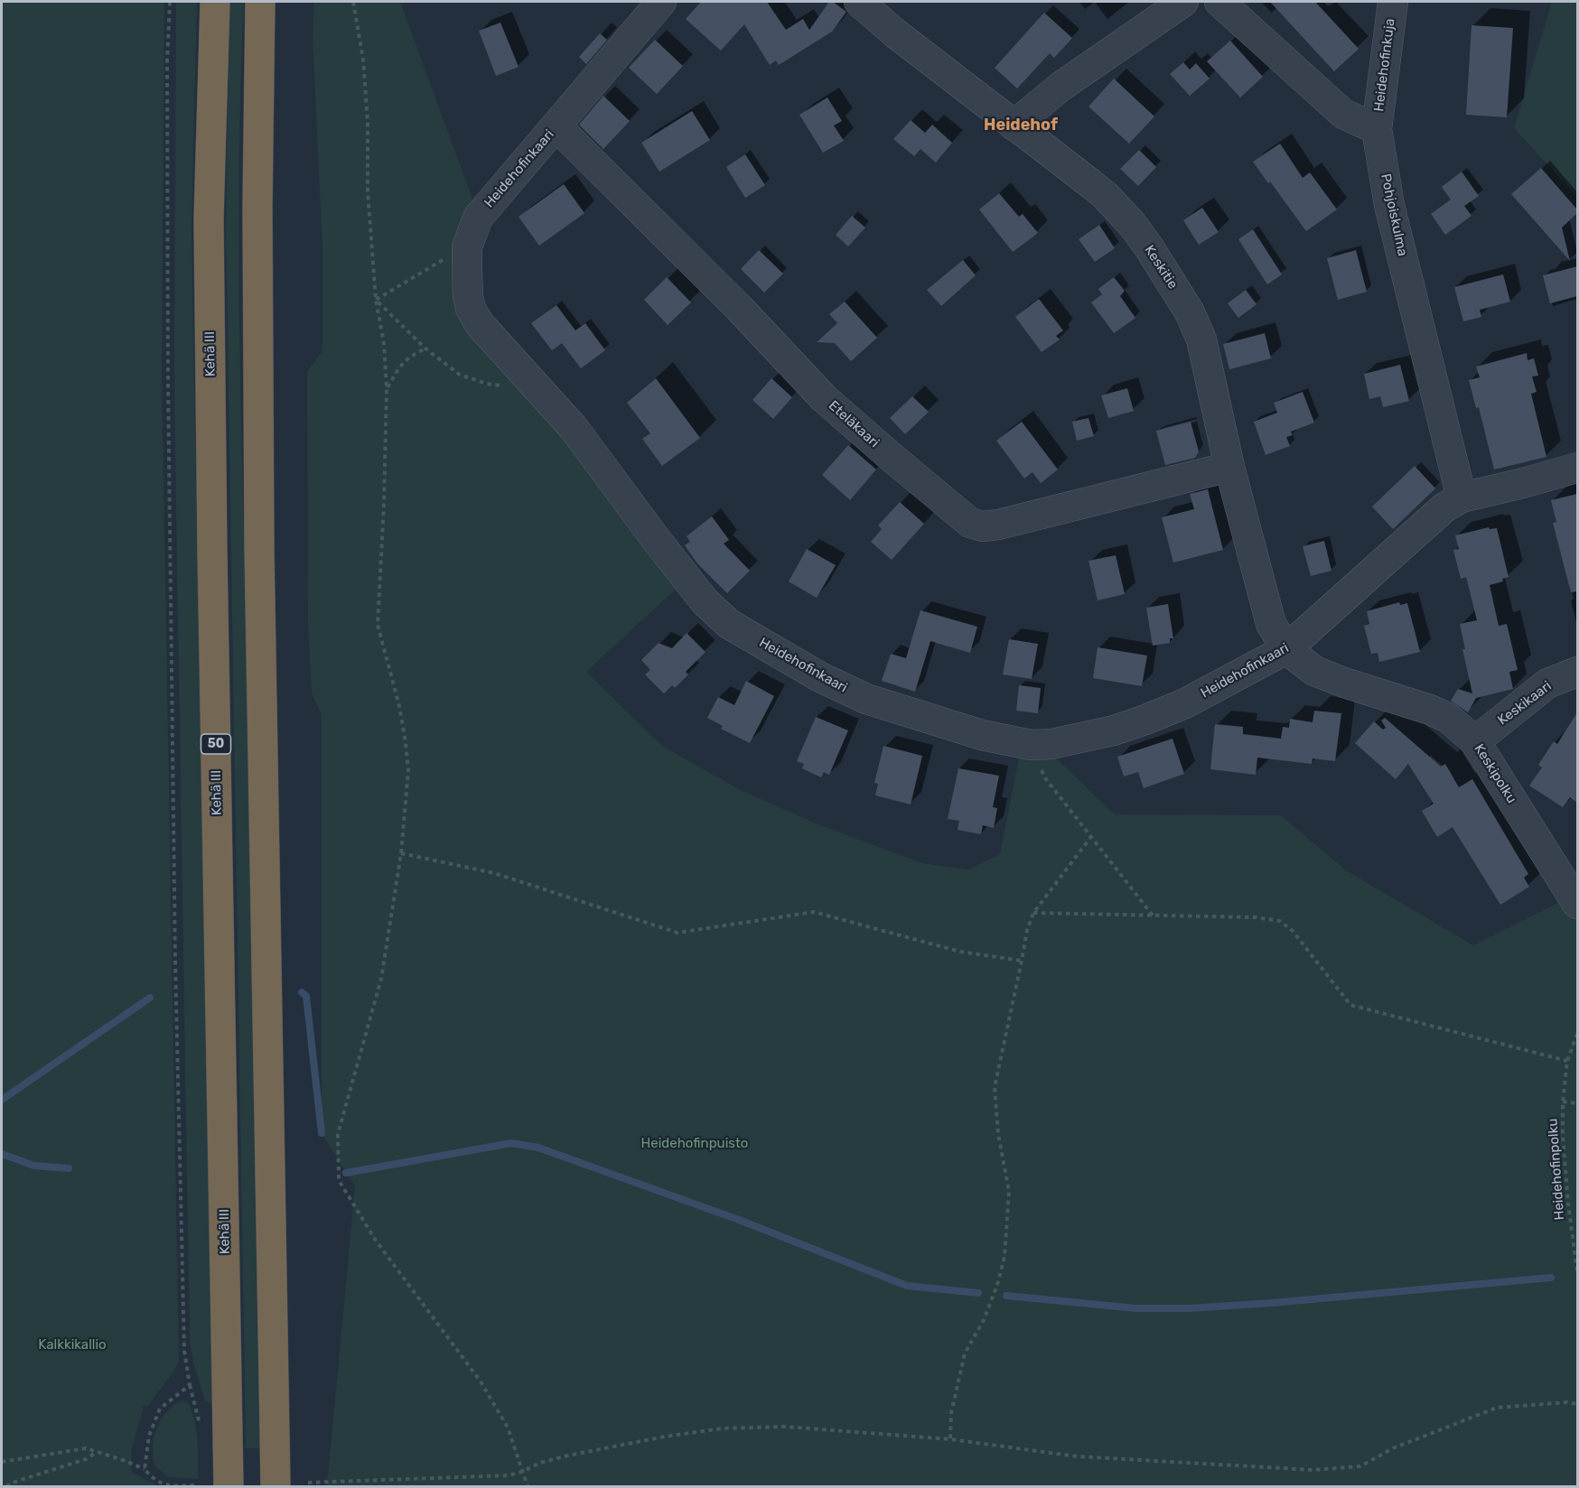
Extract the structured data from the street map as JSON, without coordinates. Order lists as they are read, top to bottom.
{
  "streets": {
    "highway": ["Kehä III", "50"],
    "street": [
      "Heidehofinkuja",
      "Heidehofinkaari",
      "Pohjoiskulma",
      "Keskitie",
      "Eteläkaari",
      "Keskikaari",
      "Keskipolku"
    ],
    "path": ["Heidehofinpolku"]
  },
  "crossings": [
    ["Heidehofinkuja", "Pohjoiskulma"],
    ["Heidehofinkaari", "Pohjoiskulma"],
    ["Heidehofinkaari", "Keskitie"],
    ["Heidehofinkaari", "Eteläkaari"],
    ["Heidehofinkaari", "Keskipolku"],
    ["Keskitie", "Eteläkaari"],
    ["Keskitie", "Keskipolku"],
    ["Keskikaari", "Keskipolku"]
  ],
  "districts": ["Heidehof"],
  "parks": ["Heidehofinpuisto", "Kalkkikallio"]
}
